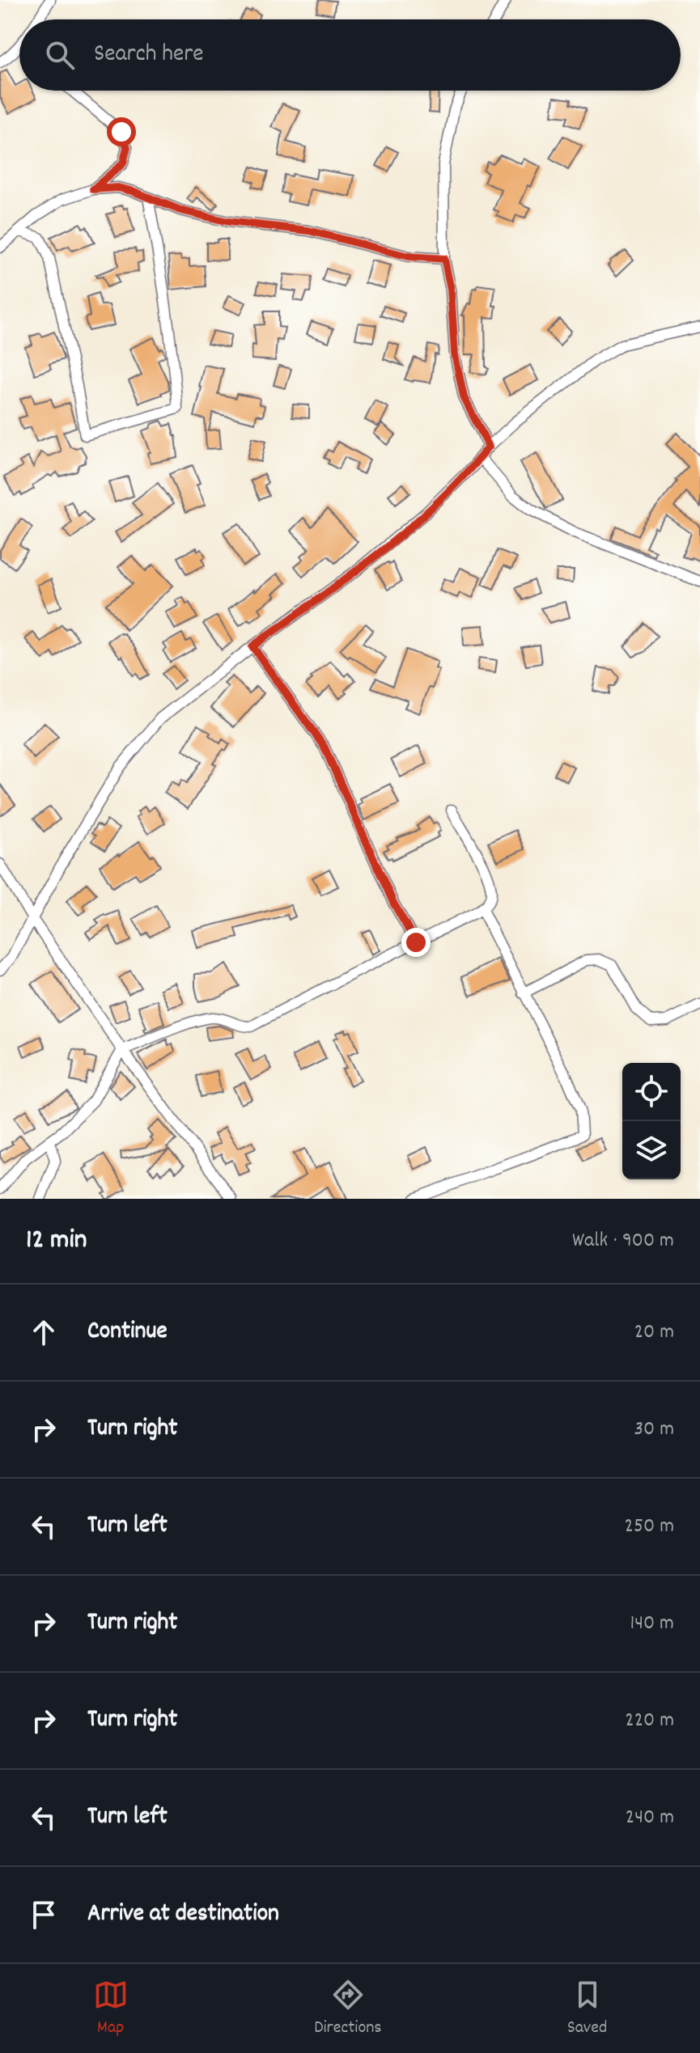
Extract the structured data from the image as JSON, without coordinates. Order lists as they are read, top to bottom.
{
  "page": {
    "search": "Search here",
    "heading": ["12 min", "Walk · 900 m"],
    "list": [
      ["Continue", "20 m"],
      ["Turn right", "30 m"],
      ["Turn left", "250 m"],
      ["Turn right", "140 m"],
      ["Turn right", "220 m"],
      ["Turn left", "240 m"],
      "Arrive at destination"
    ],
    "nav": ["Map", "Directions", "Saved"]
  }
}
